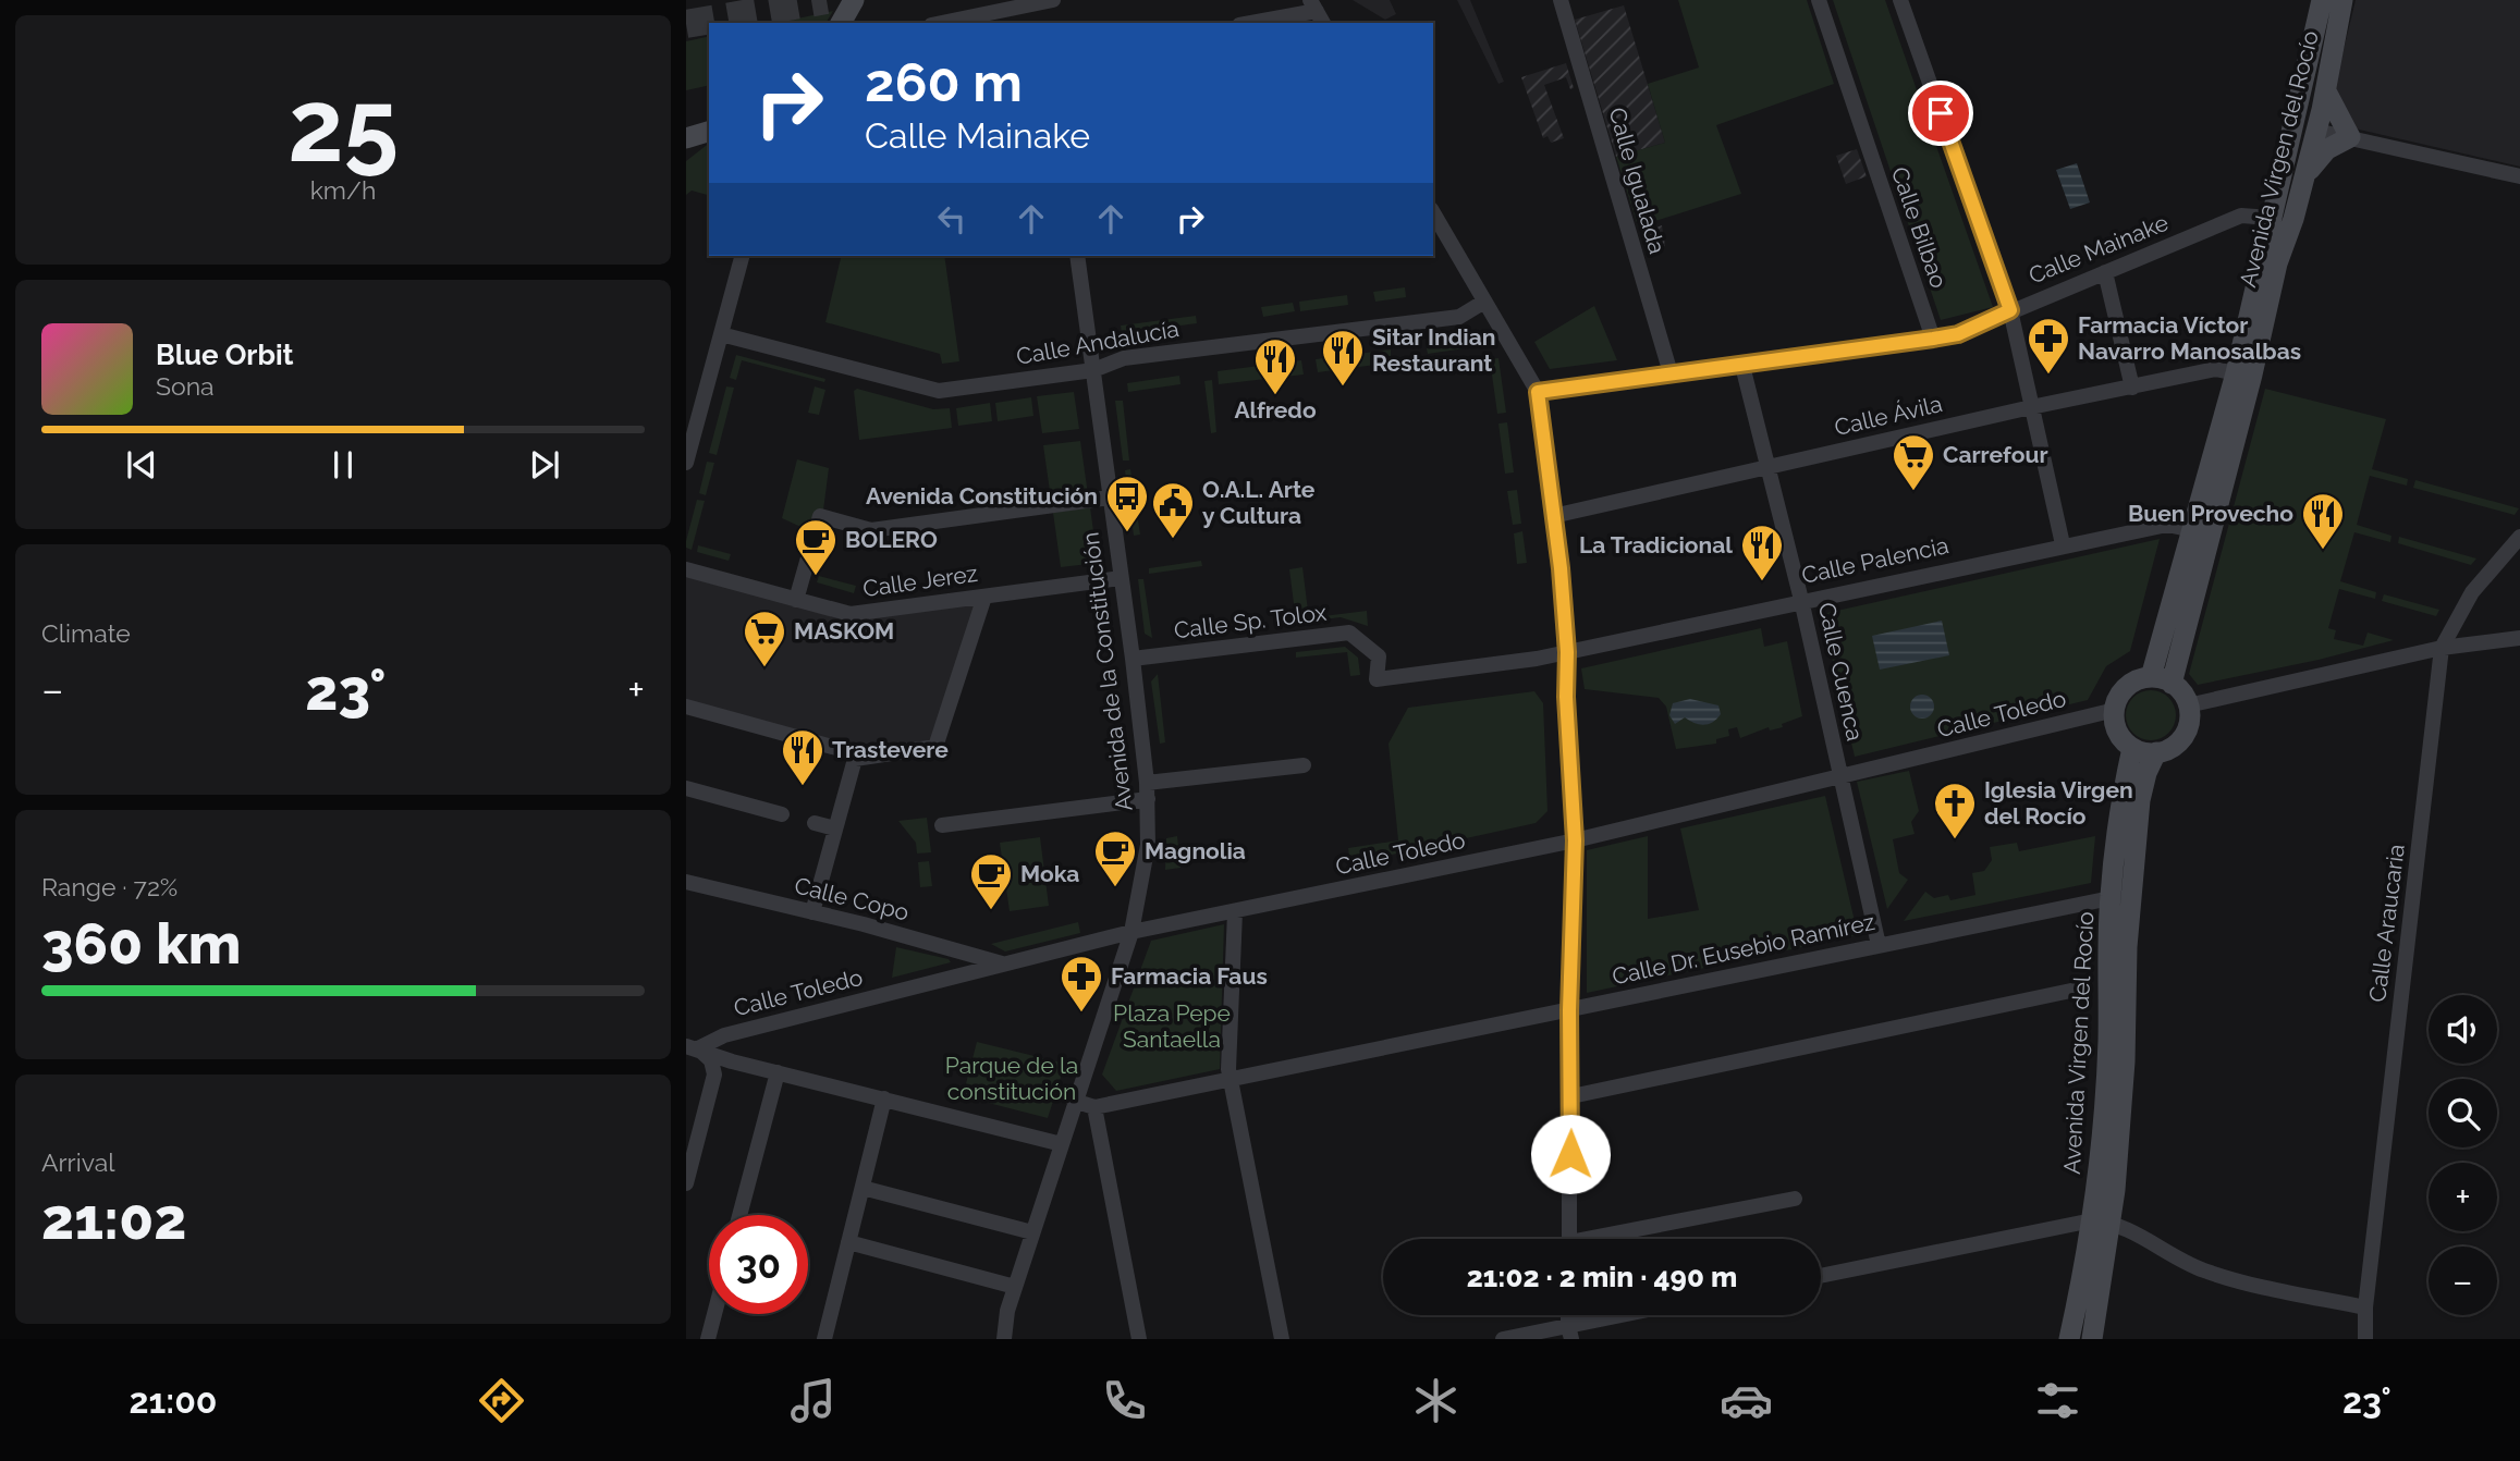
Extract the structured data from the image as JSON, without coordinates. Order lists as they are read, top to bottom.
{
  "streets": {
    "street": [
      "Avenida Virgen del Rocío",
      "Calle Igualada",
      "Calle Bilbao",
      "Calle Mainake",
      "Calle Andalucía",
      "Calle Ávila",
      "Calle Palencia",
      "Calle Jerez",
      "Calle Sp. Tolox",
      "Avenida de la Constitución",
      "Calle Cuenca",
      "Calle Toledo",
      "Calle Copo",
      "Calle Araucaria",
      "Calle Dr. Eusebio Ramírez"
    ]
  },
  "crossings": [
    ["Avenida Virgen del Rocío", "Calle Mainake"],
    ["Avenida Virgen del Rocío", "Calle Ávila"],
    ["Avenida Virgen del Rocío", "Calle Palencia"],
    ["Avenida Virgen del Rocío", "Calle Toledo"],
    ["Avenida Virgen del Rocío", "Calle Dr. Eusebio Ramírez"],
    ["Calle Igualada", "Calle Mainake"],
    ["Calle Bilbao", "Calle Mainake"],
    ["Calle Mainake", "Calle Cuenca"],
    ["Calle Andalucía", "Avenida de la Constitución"],
    ["Calle Ávila", "Calle Cuenca"],
    ["Calle Palencia", "Calle Sp. Tolox"],
    ["Calle Palencia", "Calle Cuenca"],
    ["Calle Jerez", "Avenida de la Constitución"],
    ["Calle Sp. Tolox", "Avenida de la Constitución"],
    ["Avenida de la Constitución", "Calle Toledo"],
    ["Avenida de la Constitución", "Calle Dr. Eusebio Ramírez"],
    ["Calle Cuenca", "Calle Toledo"],
    ["Calle Cuenca", "Calle Dr. Eusebio Ramírez"],
    ["Calle Toledo", "Calle Copo"]
  ],
  "parks": ["Plaza Pepe Santaella", "Parque de la constitución"],
  "places": {
    "pharmacy": ["Farmacia Víctor Navarro Manosalbas", "Farmacia Faus"],
    "restaurant": [
      "Sitar Indian Restaurant",
      "Alfredo",
      "Buen Provecho",
      "La Tradicional",
      "Trastevere"
    ],
    "supermarket": ["Carrefour", "MASKOM"],
    "bus stop": ["Avenida Constitución"],
    "public building": ["O.A.L. Arte y Cultura"],
    "cafe": ["BOLERO", "Magnolia", "Moka"],
    "church": ["Iglesia Virgen del Rocío"]
  },
  "page": {
    "tile": [
      ["25", "km/h"],
      "Climate",
      ["Range · 72%", "360 km"],
      ["Arrival", "21:02"]
    ],
    "turn": ["260 m", "Calle Mainake"],
    "song": ["Blue Orbit", "Sona"],
    "heat": ["−", "23°", "+"],
    "map_buttons": ["+", "−"],
    "limit": "30",
    "trip": "21:02 · 2 min · 490 m",
    "tabs": ["21:00", "23°"]
  }
}
